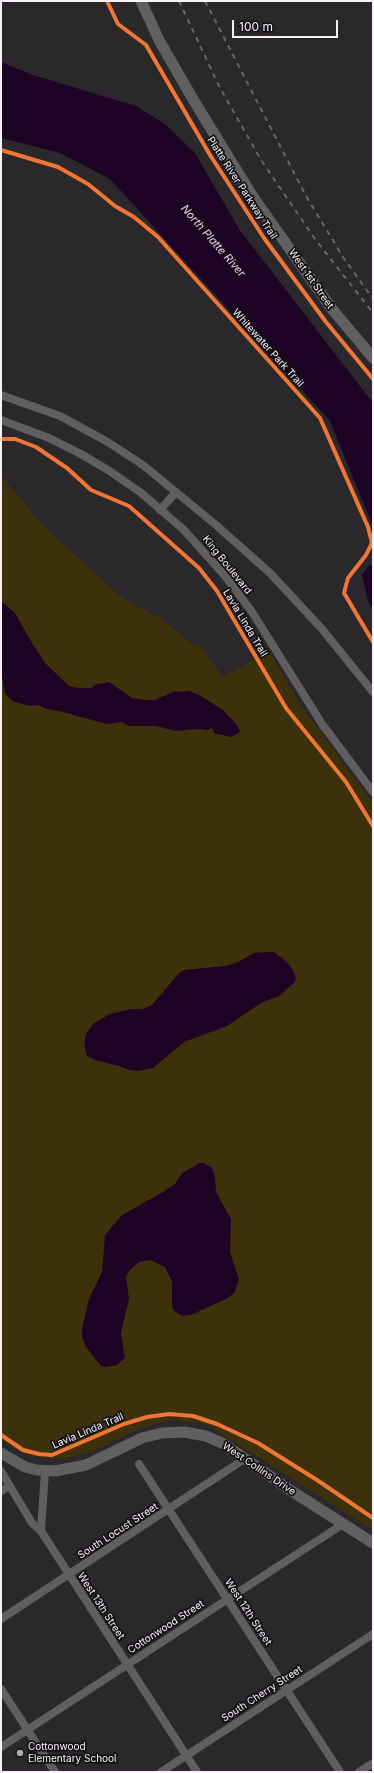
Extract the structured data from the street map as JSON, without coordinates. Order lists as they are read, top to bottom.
{
  "streets": {
    "main road": ["West 1st Street", "West Collins Drive"],
    "street": [
      "King Boulevard",
      "South Locust Street",
      "West 13th Street",
      "West 12th Street",
      "Cottonwood Street",
      "South Cherry Street"
    ],
    "cycle path": ["Platte River Parkway Trail", "Whitewater Park Trail", "Lavia Linda Trail"]
  },
  "crossings": [
    ["West Collins Drive", "South Locust Street"],
    ["West Collins Drive", "Cottonwood Street"],
    ["South Locust Street", "West 13th Street"],
    ["South Locust Street", "West 12th Street"],
    ["West 13th Street", "Cottonwood Street"],
    ["West 13th Street", "South Cherry Street"],
    ["West 12th Street", "Cottonwood Street"],
    ["West 12th Street", "South Cherry Street"]
  ],
  "water": ["North Platte River"],
  "places": ["Cottonwood Elementary School"],
  "scale_bar": "100 m"
}
